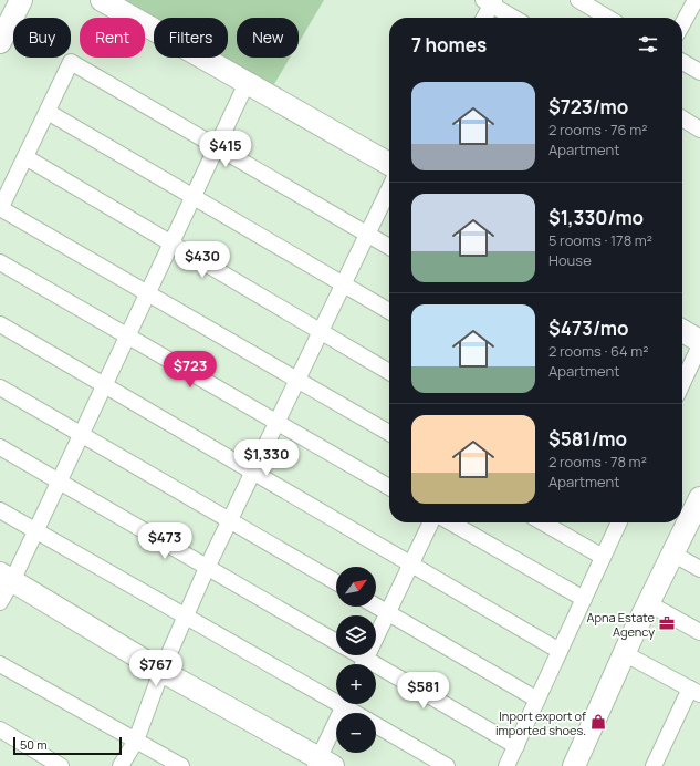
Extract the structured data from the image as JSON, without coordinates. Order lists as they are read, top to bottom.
{
  "places": {
    "office": ["Apna Estate Agency"],
    "shop": ["Inport export of imported shoes."]
  },
  "scale_bar": "50 m",
  "north": "top right",
  "page": {
    "chip": [
      "Buy",
      "Rent",
      "Filters",
      "New"
    ],
    "heading": "7 homes",
    "list": [
      {
        "name": "$723/mo",
        "note": "2 rooms · 76 m² · Apartment"
      },
      {
        "name": "$1,330/mo",
        "note": "5 rooms · 178 m² · House"
      },
      {
        "name": "$473/mo",
        "note": "2 rooms · 64 m² · Apartment"
      },
      {
        "name": "$581/mo",
        "note": "2 rooms · 78 m² · Apartment"
      }
    ],
    "price": [
      "$415",
      "$430",
      "$723",
      "$1,330",
      "$473",
      "$767",
      "$581"
    ],
    "map_buttons": ["+", "−"],
    "scale": "50 m"
  }
}
